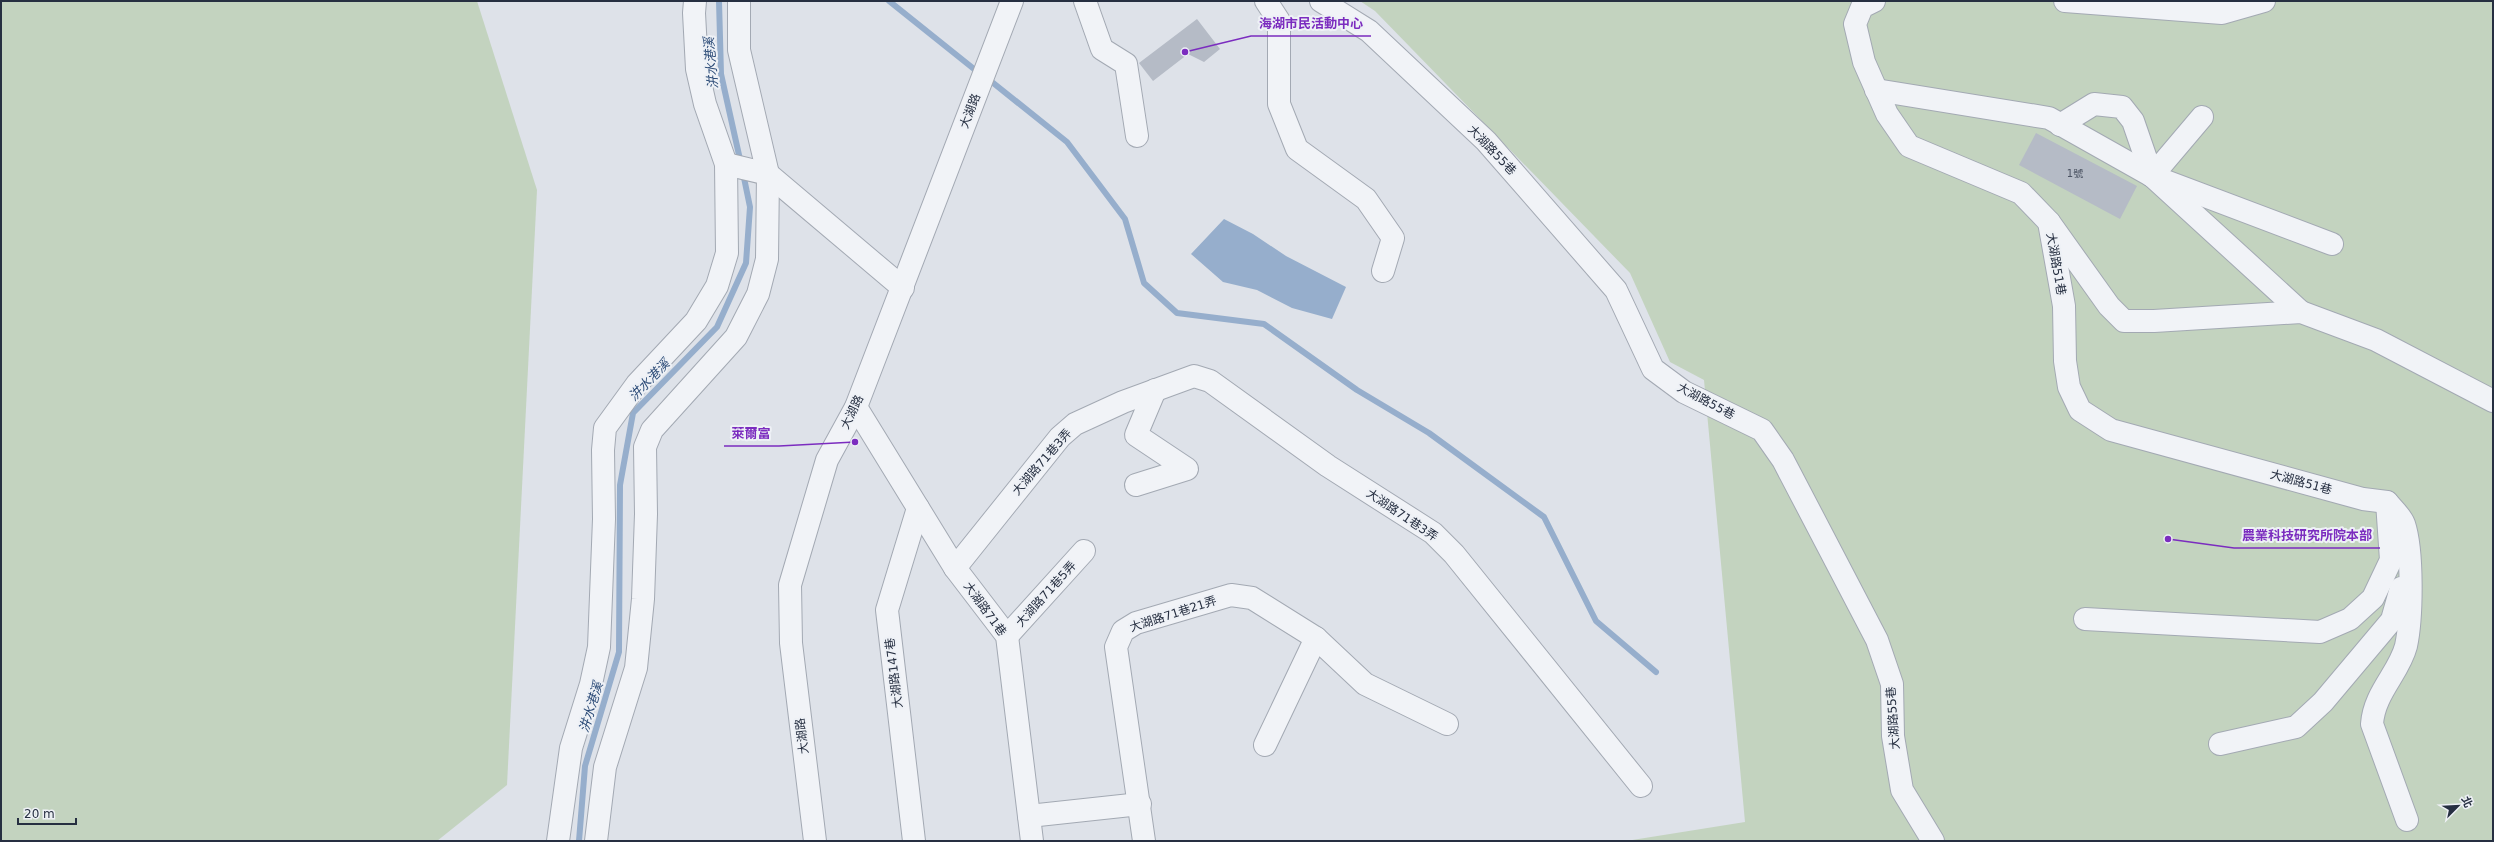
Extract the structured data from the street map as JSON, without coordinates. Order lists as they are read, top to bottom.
{
  "streets": {
    "street": [
      "大湖路",
      "大湖路55巷",
      "大湖路51巷",
      "大湖路71巷3弄",
      "大湖路71巷5弄",
      "大湖路71巷",
      "大湖路71巷21弄",
      "大湖路147巷"
    ]
  },
  "crossings": [
    ["大湖路", "大湖路71巷"],
    ["大湖路71巷3弄", "大湖路71巷"],
    ["大湖路71巷5弄", "大湖路71巷"],
    ["大湖路71巷", "大湖路147巷"]
  ],
  "water": ["汫水港溪"],
  "places": ["海湖市民活動中心", "萊爾富", "農業科技研究所院本部"],
  "house_numbers": ["1號"],
  "scale_bar": "20 m",
  "north": "top right"
}
